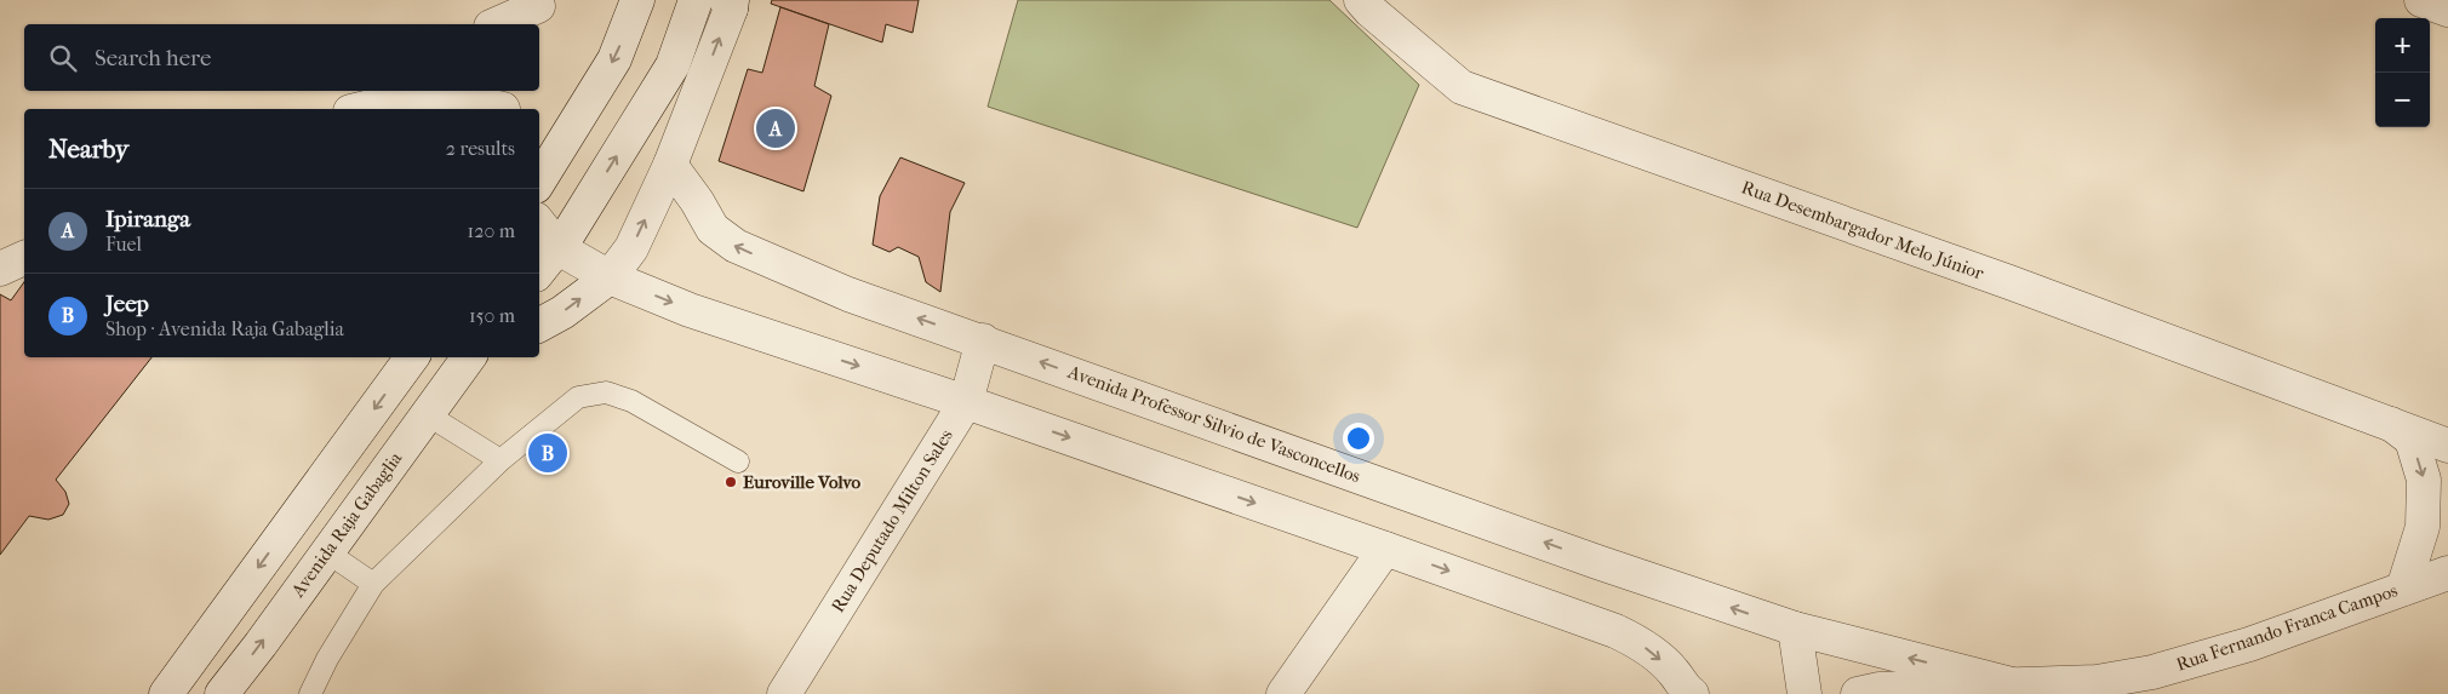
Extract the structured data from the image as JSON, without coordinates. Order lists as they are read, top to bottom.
{
  "streets": {
    "street": [
      "Rua Desembargador Melo Júnior",
      "Avenida Professor Silvio de Vasconcellos",
      "Rua Deputado Milton Sales",
      "Avenida Raja Gabaglia",
      "Rua Fernando Franca Campos"
    ]
  },
  "crossings": [
    ["Rua Desembargador Melo Júnior", "Rua Fernando Franca Campos"],
    ["Avenida Professor Silvio de Vasconcellos", "Rua Deputado Milton Sales"],
    ["Avenida Professor Silvio de Vasconcellos", "Rua Fernando Franca Campos"]
  ],
  "places": ["Euroville Volvo"],
  "page": {
    "map_buttons": ["+", "−"],
    "search": "Search here",
    "pins": ["A", "B"],
    "heading": ["Nearby", "2 results"],
    "list": [
      {
        "mark": "A",
        "name": "Ipiranga",
        "note": "Fuel",
        "value": "120 m"
      },
      {
        "mark": "B",
        "name": "Jeep",
        "note": "Shop · Avenida Raja Gabaglia",
        "value": "150 m"
      }
    ]
  }
}
